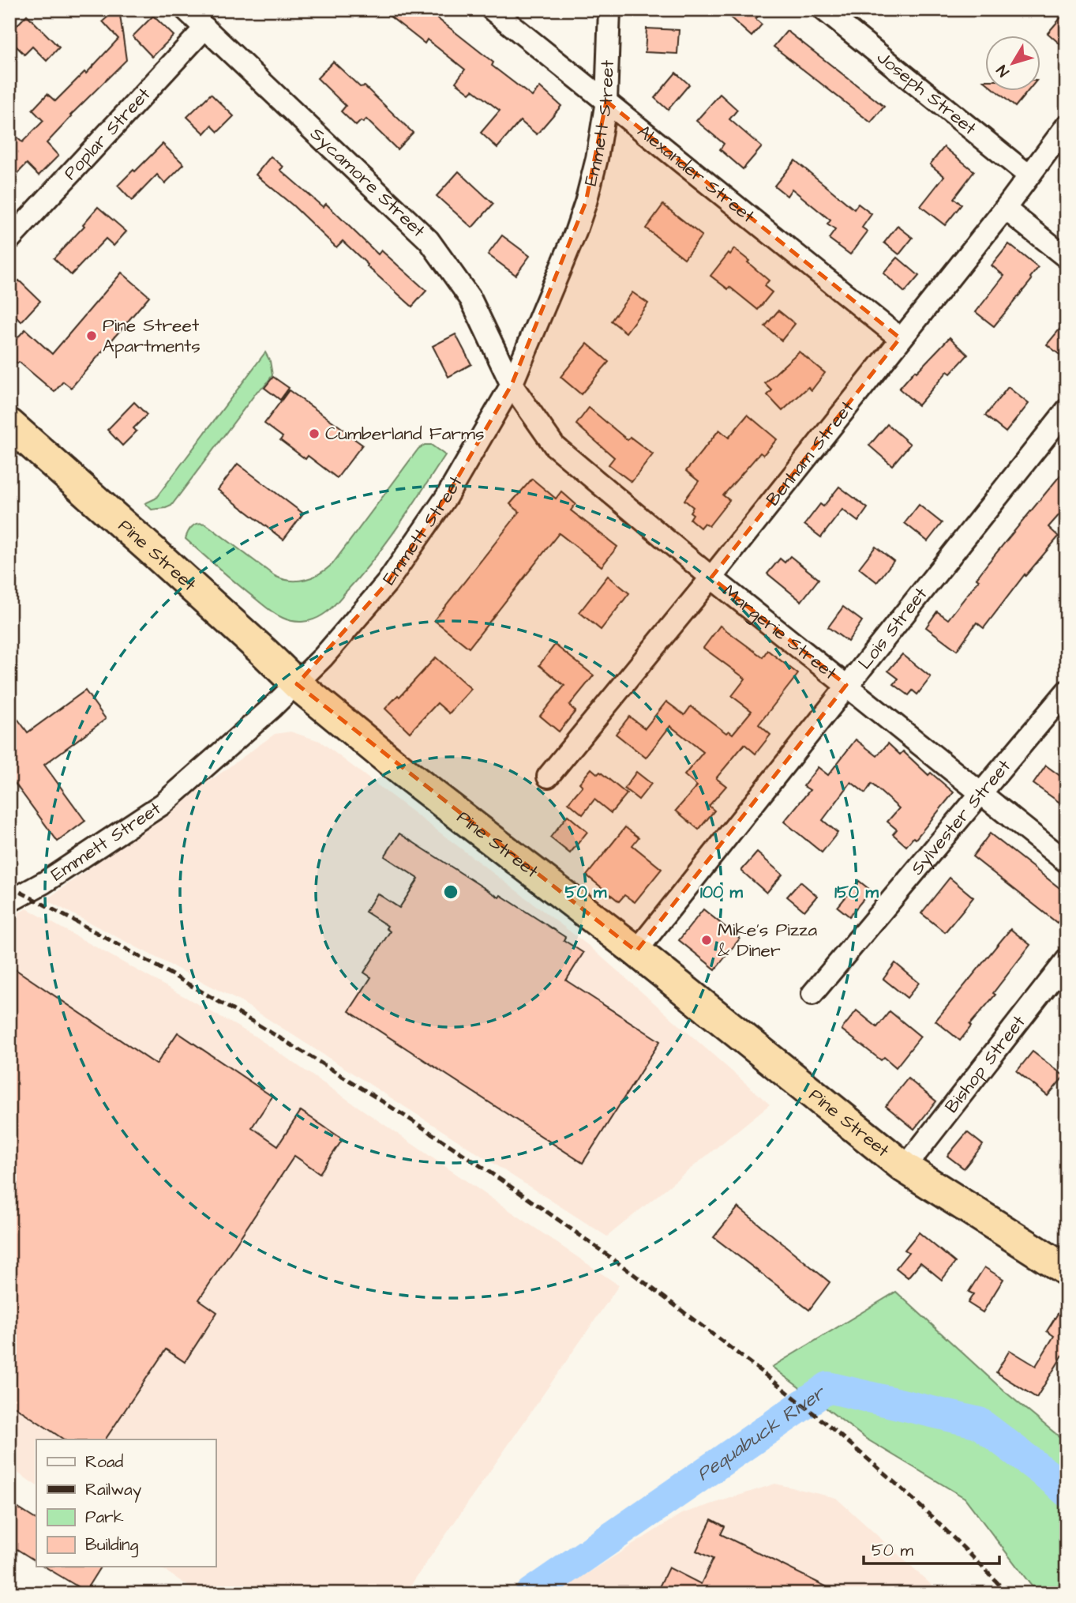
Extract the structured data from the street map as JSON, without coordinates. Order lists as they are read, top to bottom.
{
  "streets": {
    "highway": ["Pine Street"],
    "street": [
      "Joseph Street",
      "Emmett Street",
      "Poplar Street",
      "Alexander Street",
      "Sycamore Street",
      "Benham Street",
      "Lois Street",
      "Margerie Street",
      "Sylvester Street",
      "Bishop Street"
    ]
  },
  "crossings": [
    ["Joseph Street", "Benham Street"],
    ["Emmett Street", "Alexander Street"],
    ["Emmett Street", "Sycamore Street"],
    ["Emmett Street", "Pine Street"],
    ["Emmett Street", "Margerie Street"],
    ["Poplar Street", "Sycamore Street"],
    ["Alexander Street", "Benham Street"],
    ["Sycamore Street", "Margerie Street"],
    ["Benham Street", "Margerie Street"],
    ["Pine Street", "Lois Street"],
    ["Pine Street", "Bishop Street"],
    ["Lois Street", "Margerie Street"],
    ["Margerie Street", "Sylvester Street"]
  ],
  "water": ["Pequabuck River"],
  "places": ["Pine Street Apartments", "Cumberland Farms", "Mike's Pizza & Diner"],
  "legend": [
    "Road",
    "Railway",
    "Park",
    "Building"
  ],
  "scale_bar": "50 m",
  "north": "bottom left",
  "rings": ["50 m", "100 m", "150 m"]
}
